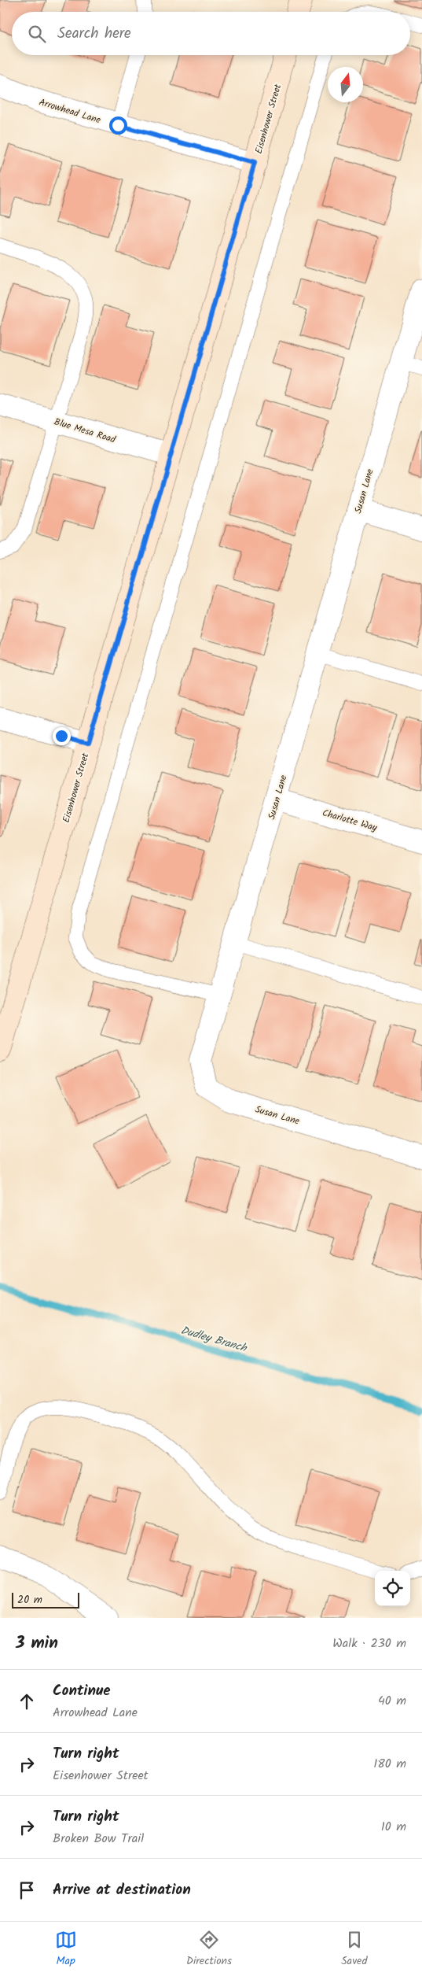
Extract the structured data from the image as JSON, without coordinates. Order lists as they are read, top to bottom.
{
  "streets": {
    "street": [
      "Arrowhead Lane",
      "Eisenhower Street",
      "Blue Mesa Road",
      "Susan Lane",
      "Charlotte Way"
    ]
  },
  "crossings": [
    ["Arrowhead Lane", "Eisenhower Street"],
    ["Eisenhower Street", "Blue Mesa Road"],
    ["Susan Lane", "Charlotte Way"]
  ],
  "water": ["Dudley Branch"],
  "scale_bar": "20 m",
  "north": "top",
  "page": {
    "search": "Search here",
    "scale": "20 m",
    "heading": ["3 min", "Walk · 230 m"],
    "list": [
      ["Continue", "Arrowhead Lane", "40 m"],
      ["Turn right", "Eisenhower Street", "180 m"],
      ["Turn right", "Broken Bow Trail", "10 m"],
      "Arrive at destination"
    ],
    "nav": ["Map", "Directions", "Saved"]
  }
}
